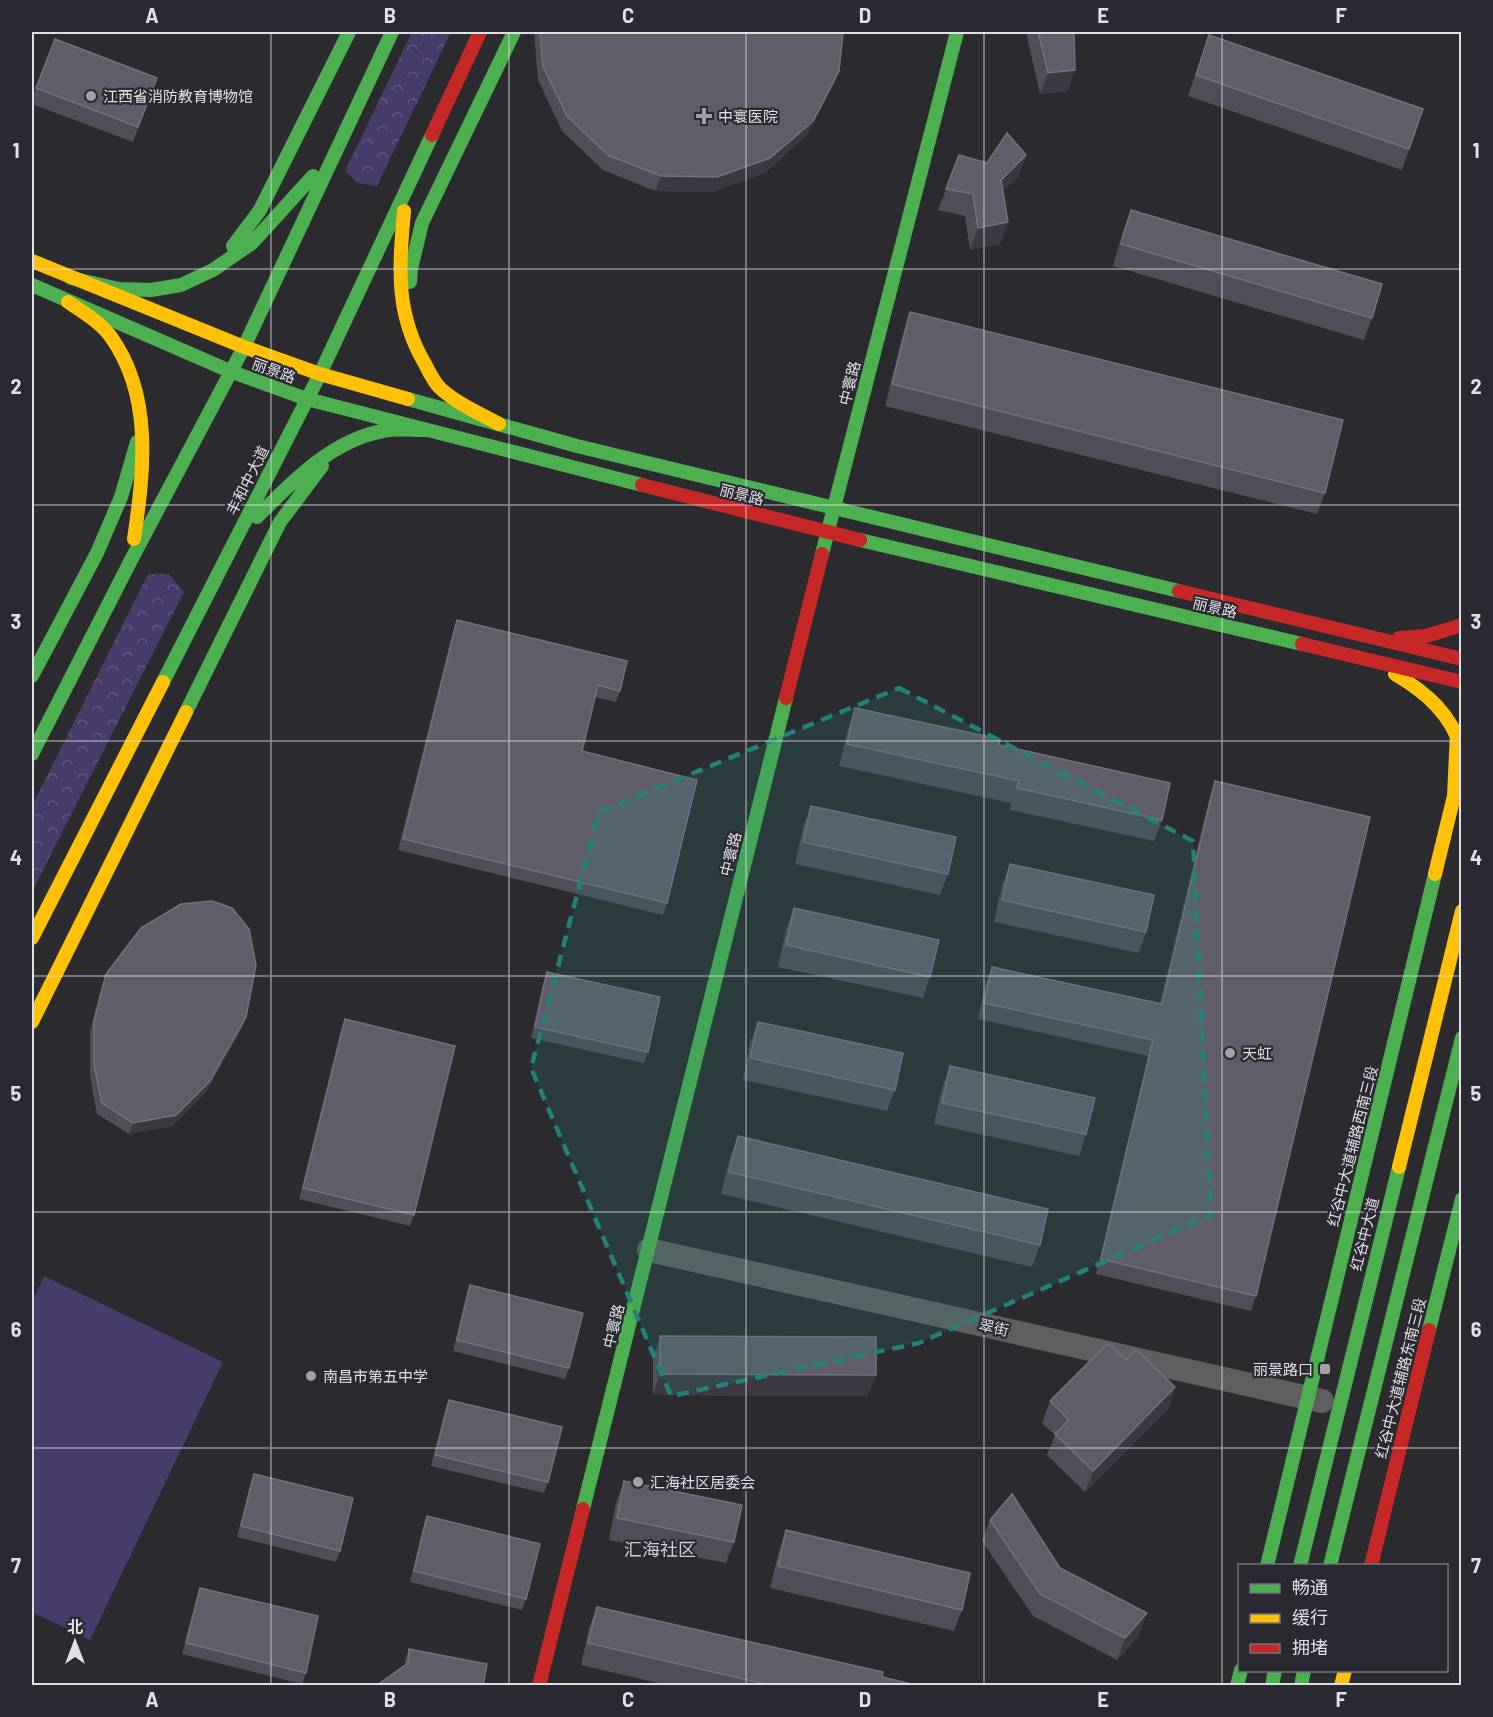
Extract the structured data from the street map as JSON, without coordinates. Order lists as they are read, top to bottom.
{
  "streets": {
    "street": [
      "丽景路",
      "中寰路",
      "丰和中大道",
      "红谷中大道辅路西南三段",
      "红谷中大道",
      "翠街",
      "红谷中大道辅路东南三段"
    ]
  },
  "crossings": [
    ["丽景路", "中寰路"],
    ["丽景路", "丰和中大道"],
    ["中寰路", "翠街"],
    ["红谷中大道辅路西南三段", "翠街"],
    ["红谷中大道", "翠街"]
  ],
  "districts": ["汇海社区"],
  "places": {
    "other": [
      "江西省消防教育博物馆",
      "天虹",
      "南昌市第五中学",
      "汇海社区居委会"
    ],
    "health": ["中寰医院"],
    "transit": ["丽景路口"]
  },
  "legend": ["畅通", "缓行", "拥堵"],
  "north": "top",
  "grid": {
    "columns": [
      "A",
      "B",
      "C",
      "D",
      "E",
      "F"
    ],
    "rows": [
      "1",
      "2",
      "3",
      "4",
      "5",
      "6",
      "7"
    ]
  }
}
